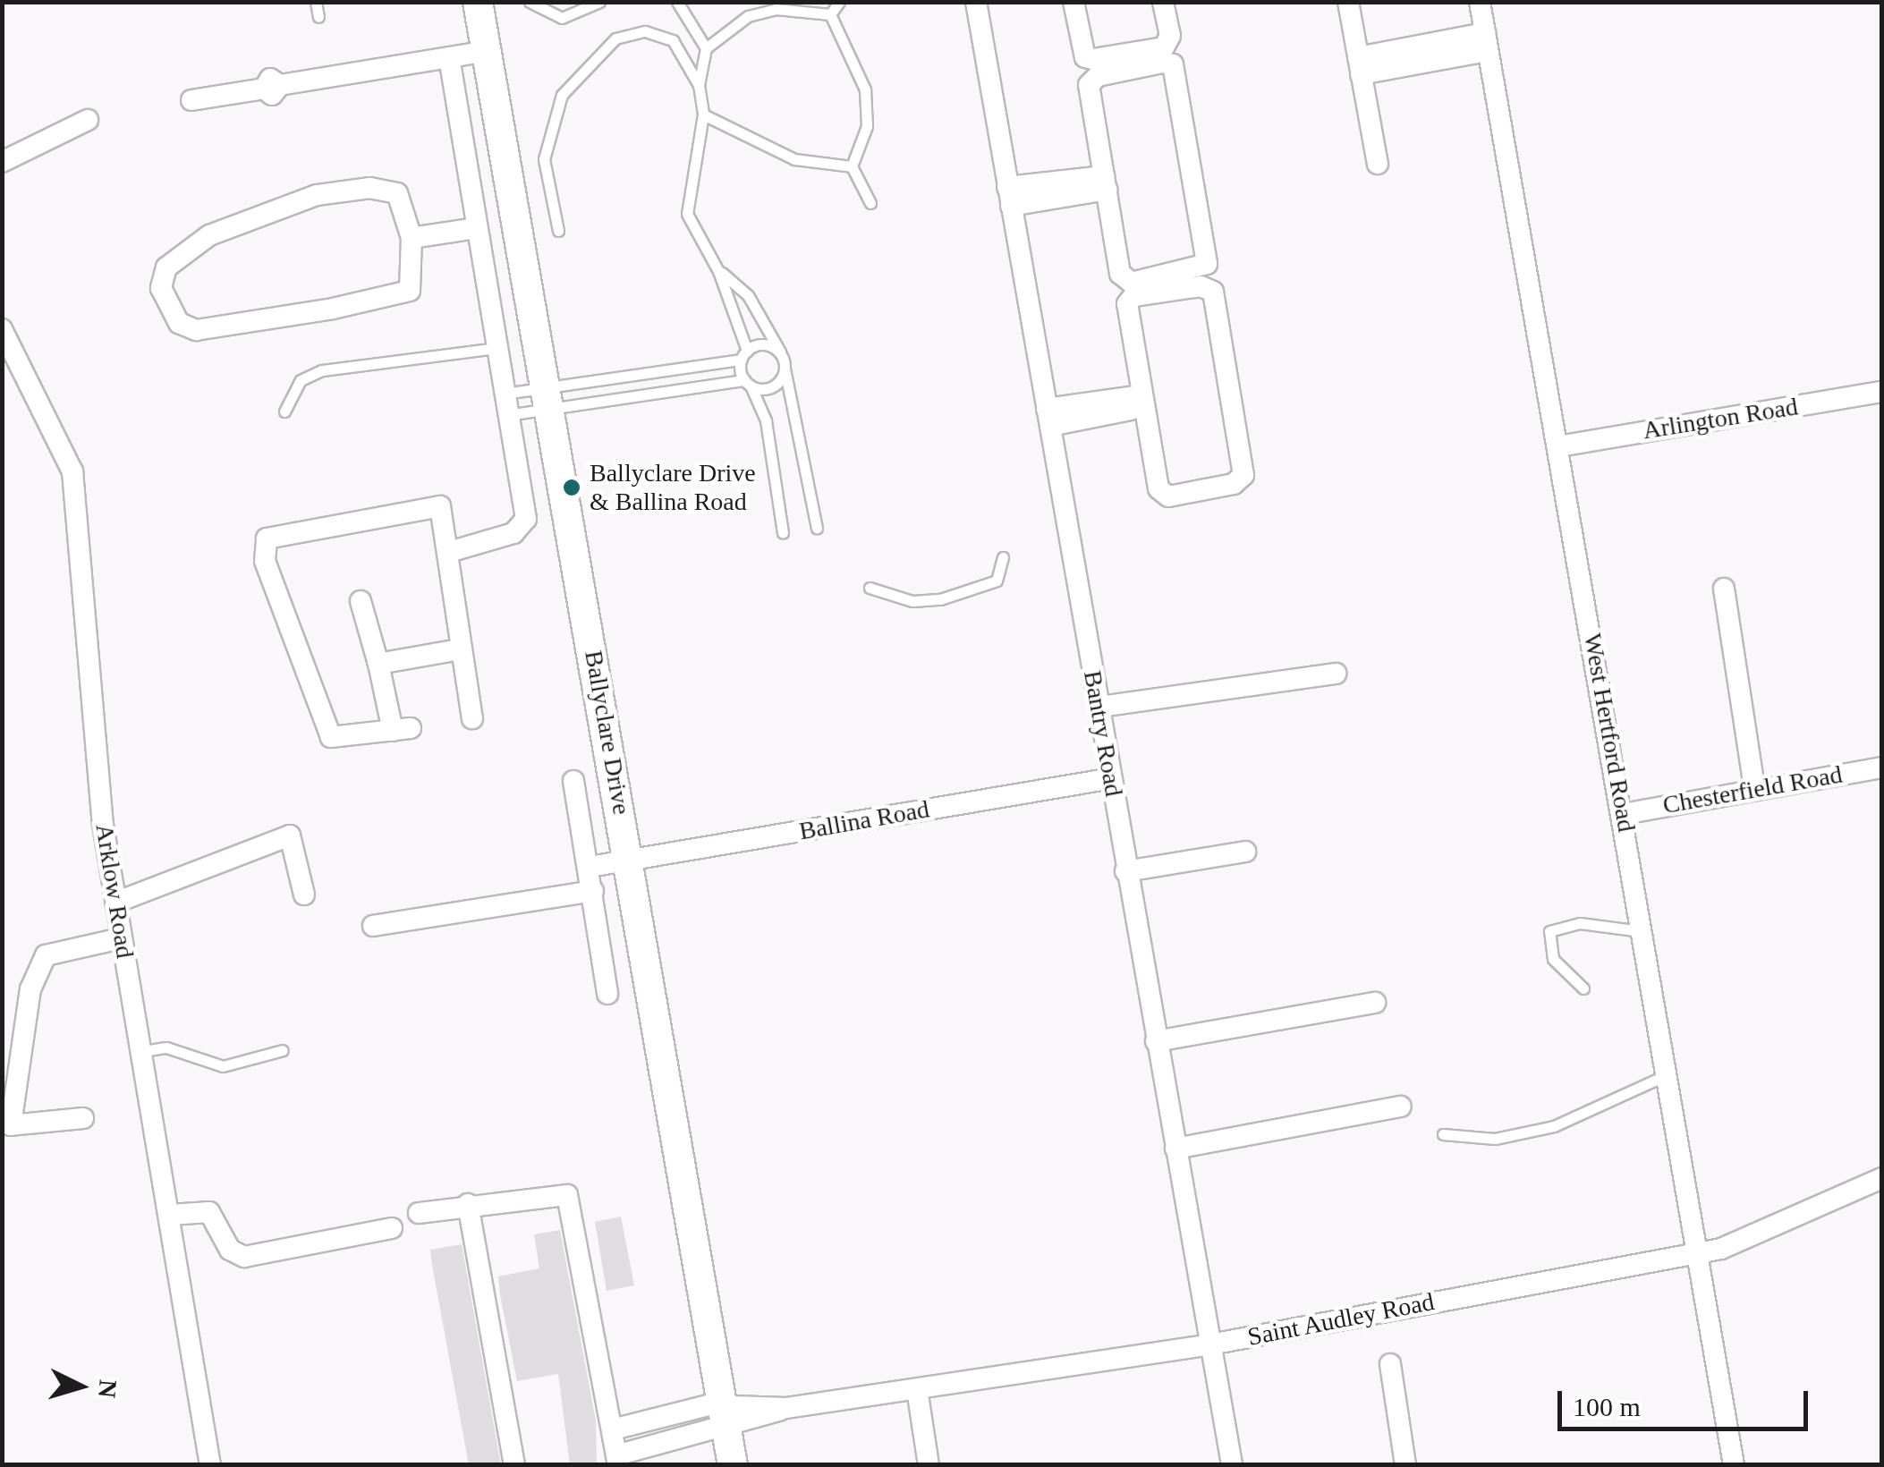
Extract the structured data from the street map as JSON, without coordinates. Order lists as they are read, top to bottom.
{
  "streets": {
    "street": [
      "Arlington Road",
      "Ballyclare Drive",
      "West Hertford Road",
      "Bantry Road",
      "Chesterfield Road",
      "Ballina Road",
      "Arklow Road",
      "Saint Audley Road"
    ]
  },
  "crossings": [
    ["Arlington Road", "West Hertford Road"],
    ["Ballyclare Drive", "Ballina Road"],
    ["Ballyclare Drive", "Saint Audley Road"],
    ["West Hertford Road", "Chesterfield Road"],
    ["West Hertford Road", "Saint Audley Road"],
    ["Bantry Road", "Ballina Road"],
    ["Bantry Road", "Saint Audley Road"]
  ],
  "places": ["Ballyclare Drive & Ballina Road"],
  "scale_bar": "100 m",
  "north": "right"
}
